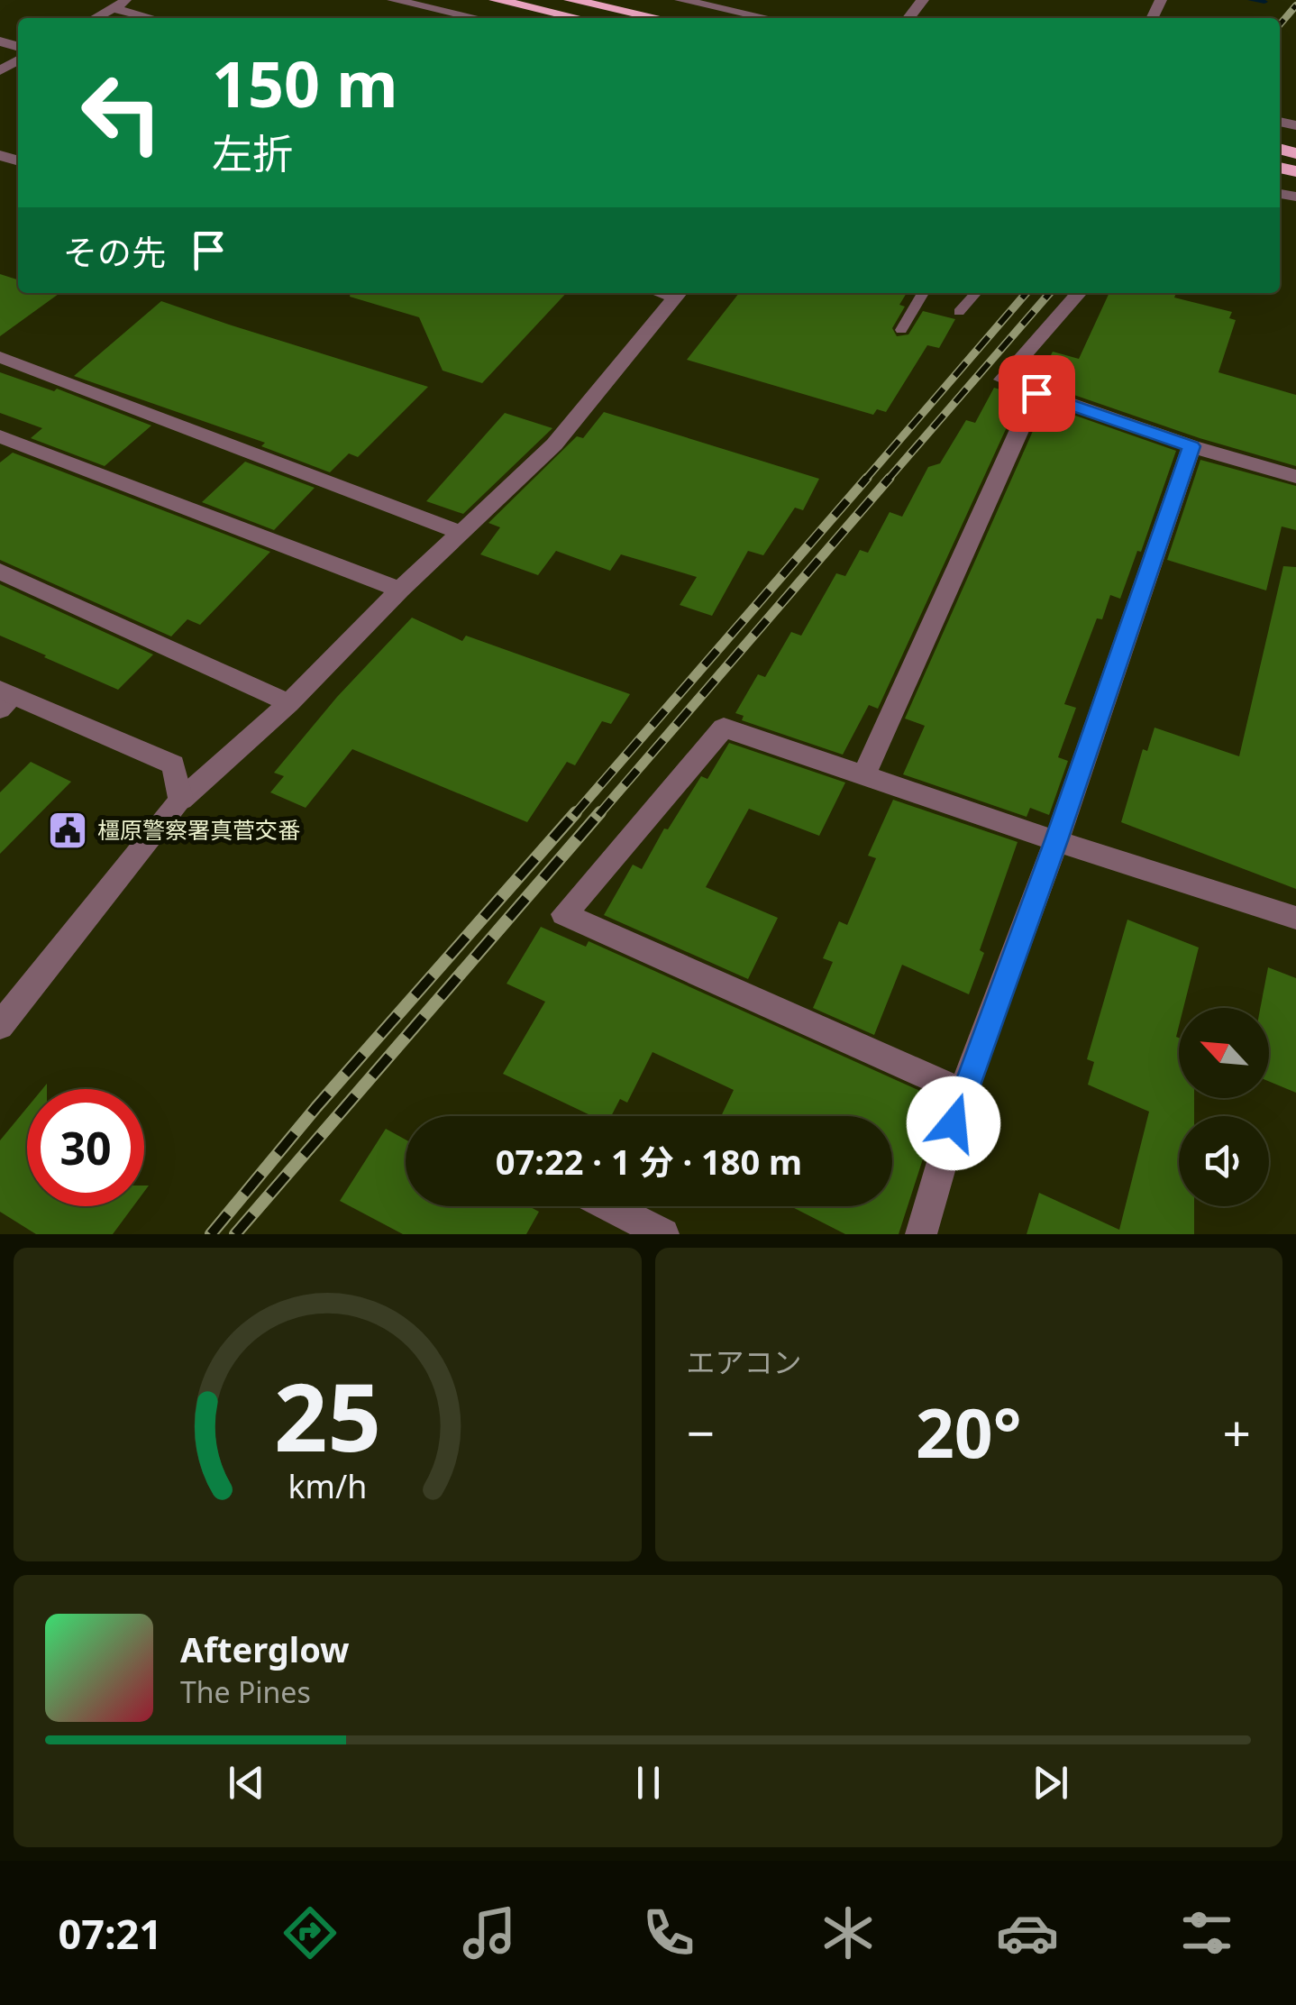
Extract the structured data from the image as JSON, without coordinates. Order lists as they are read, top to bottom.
{
  "places": {
    "public building": ["橿原警察署真菅交番"]
  },
  "north": "top left",
  "page": {
    "turn": ["150 m", "左折"],
    "then": "その先",
    "limit": "30",
    "trip": "07:22 · 1 分 · 180 m",
    "tile": "エアコン",
    "heat": ["−", "20°", "+"],
    "song": ["Afterglow", "The Pines"],
    "tabs": "07:21",
    "gauge": ["25", "km/h"]
  }
}
